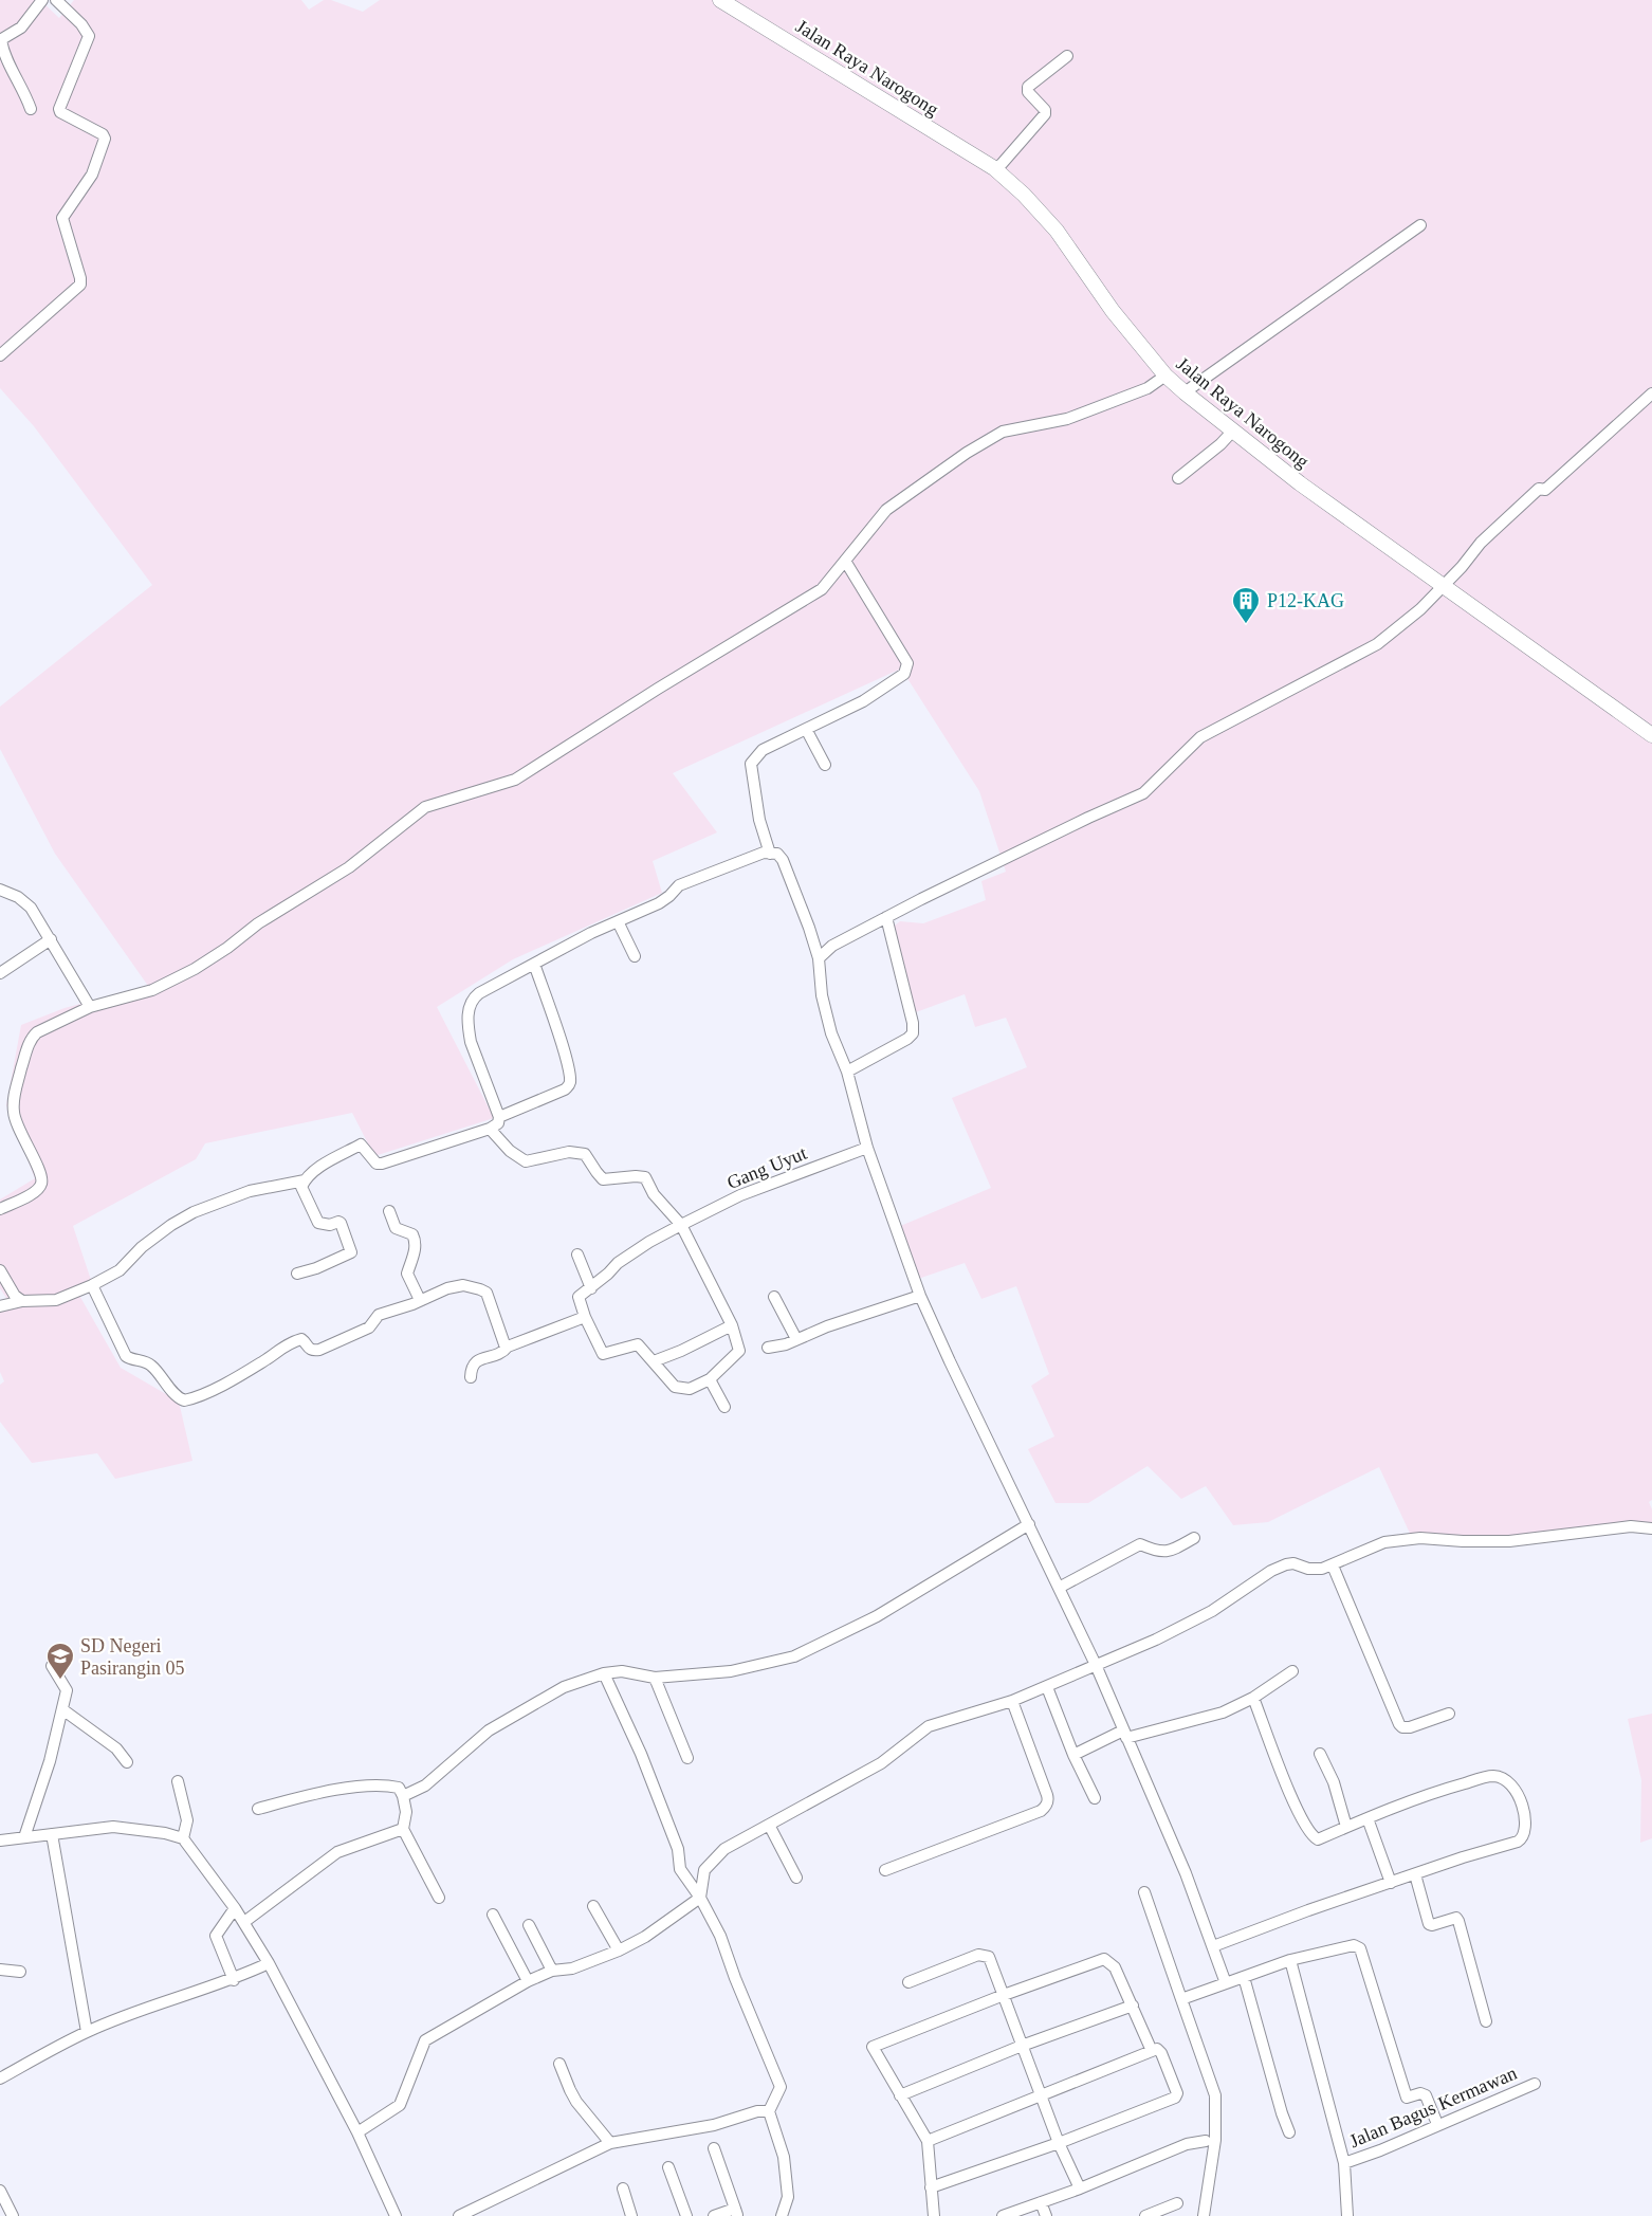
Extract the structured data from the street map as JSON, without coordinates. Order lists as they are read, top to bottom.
{
  "streets": {
    "main road": ["Jalan Raya Narogong"],
    "street": ["Gang Uyut", "Jalan Bagus Kermawan"]
  },
  "places": {
    "building": ["P12-KAG"],
    "school or university": ["SD Negeri Pasirangin 05"]
  }
}
